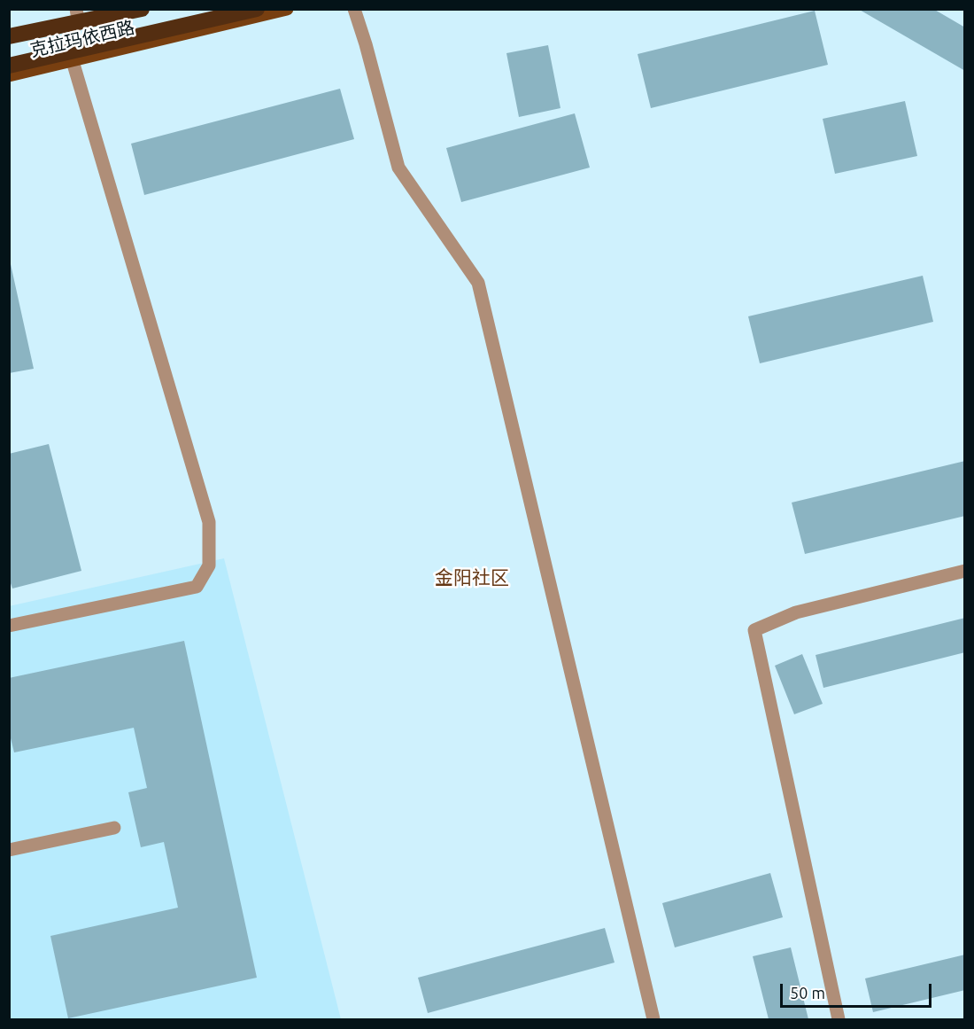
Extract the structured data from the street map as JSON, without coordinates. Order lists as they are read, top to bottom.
{
  "streets": {
    "main road": ["克拉玛依西路"]
  },
  "districts": ["金阳社区"],
  "scale_bar": "50 m"
}
